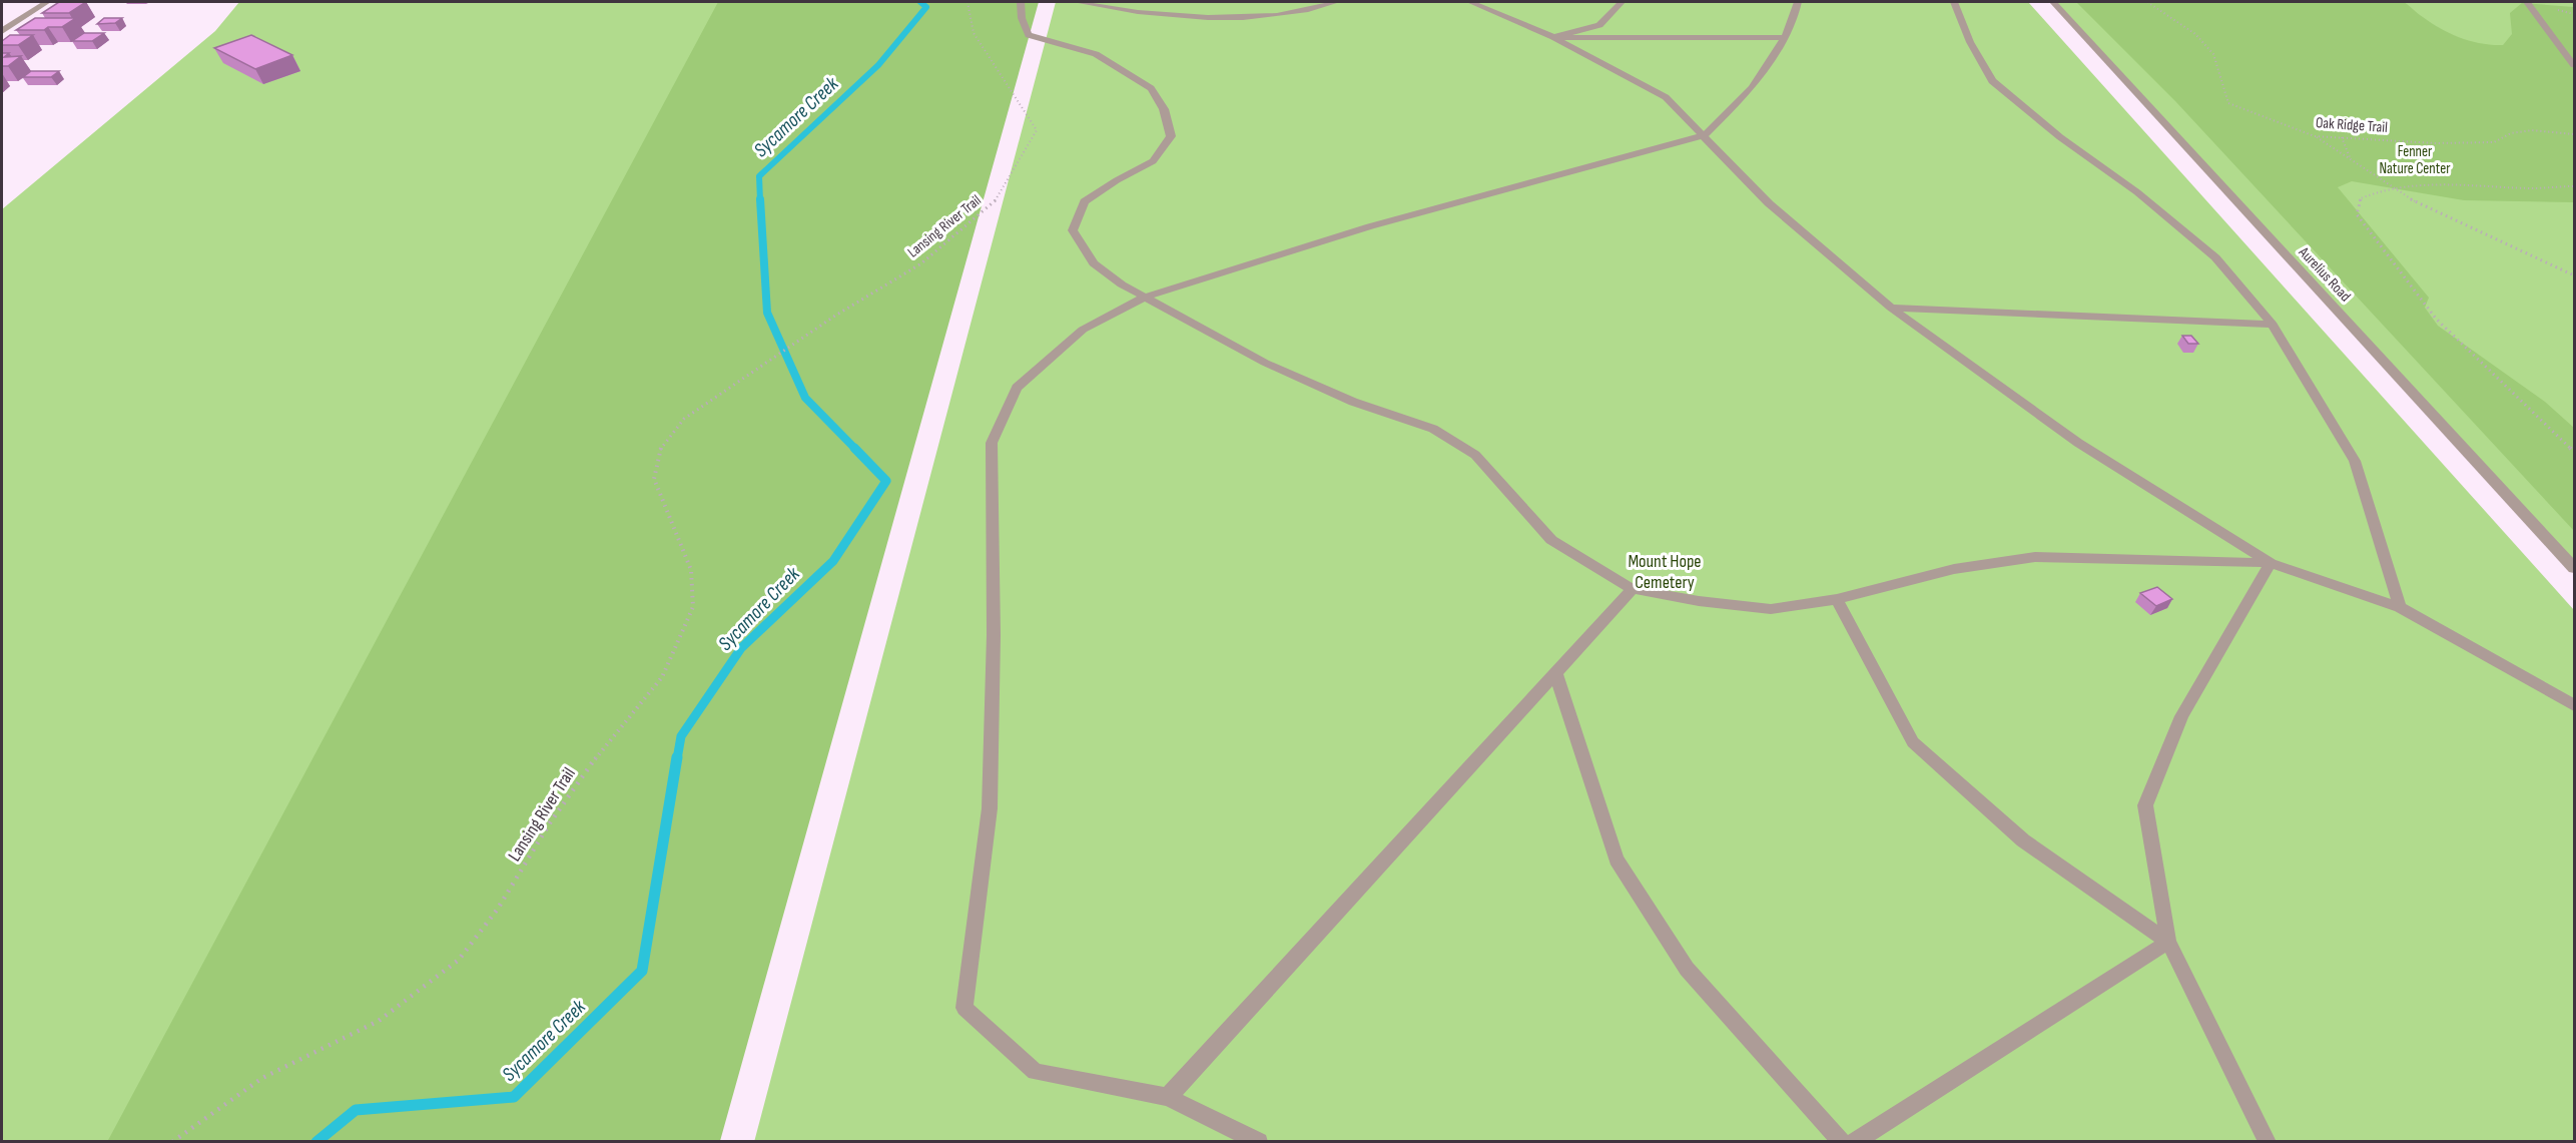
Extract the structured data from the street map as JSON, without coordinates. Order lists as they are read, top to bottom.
{
  "streets": {
    "street": ["Aurelius Road"],
    "path": ["Oak Ridge Trail", "Lansing River Trail"]
  },
  "water": ["Sycamore Creek"],
  "parks": ["Fenner Nature Center", "Mount Hope Cemetery"]
}
